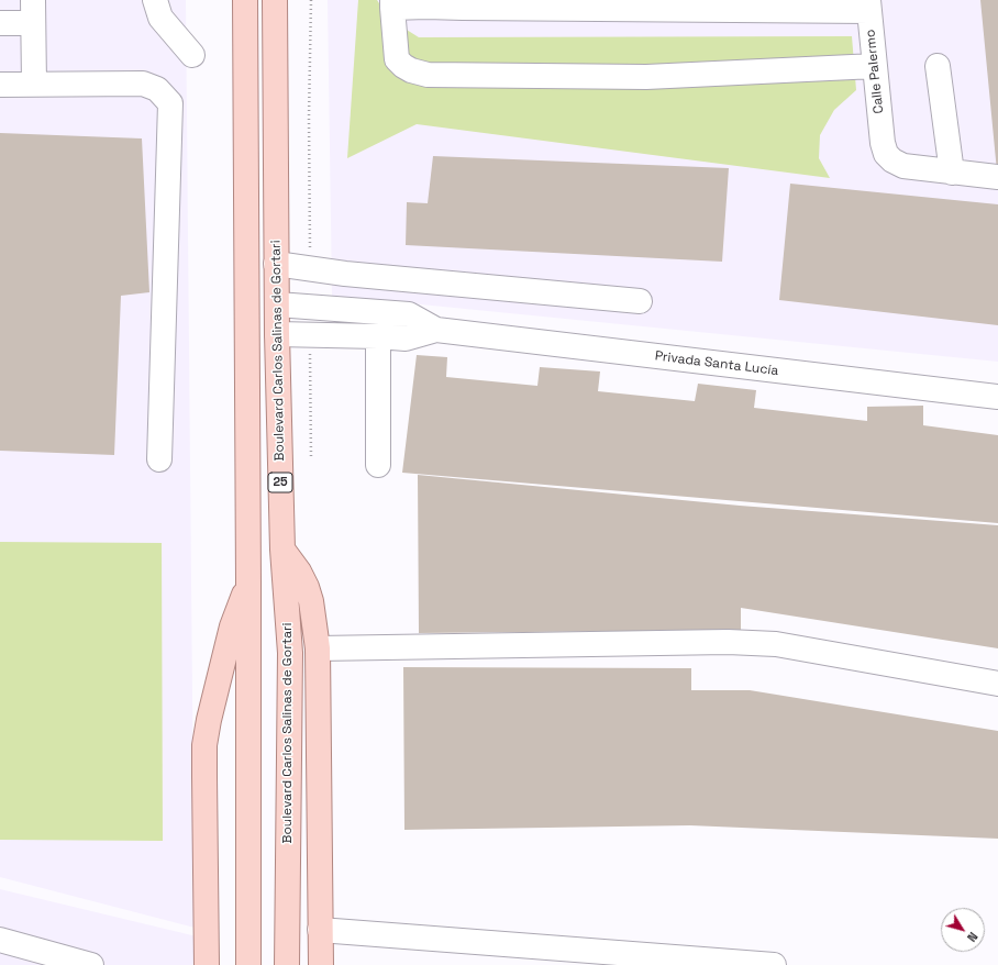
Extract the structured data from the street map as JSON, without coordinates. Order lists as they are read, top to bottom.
{
  "streets": {
    "main road": ["Boulevard Carlos Salinas de Gortari", "25"],
    "lane": ["Calle Palermo", "Privada Santa Lucía"]
  },
  "crossings": [
    ["Boulevard Carlos Salinas de Gortari", "Privada Santa Lucía"]
  ],
  "north": "bottom right"
}
